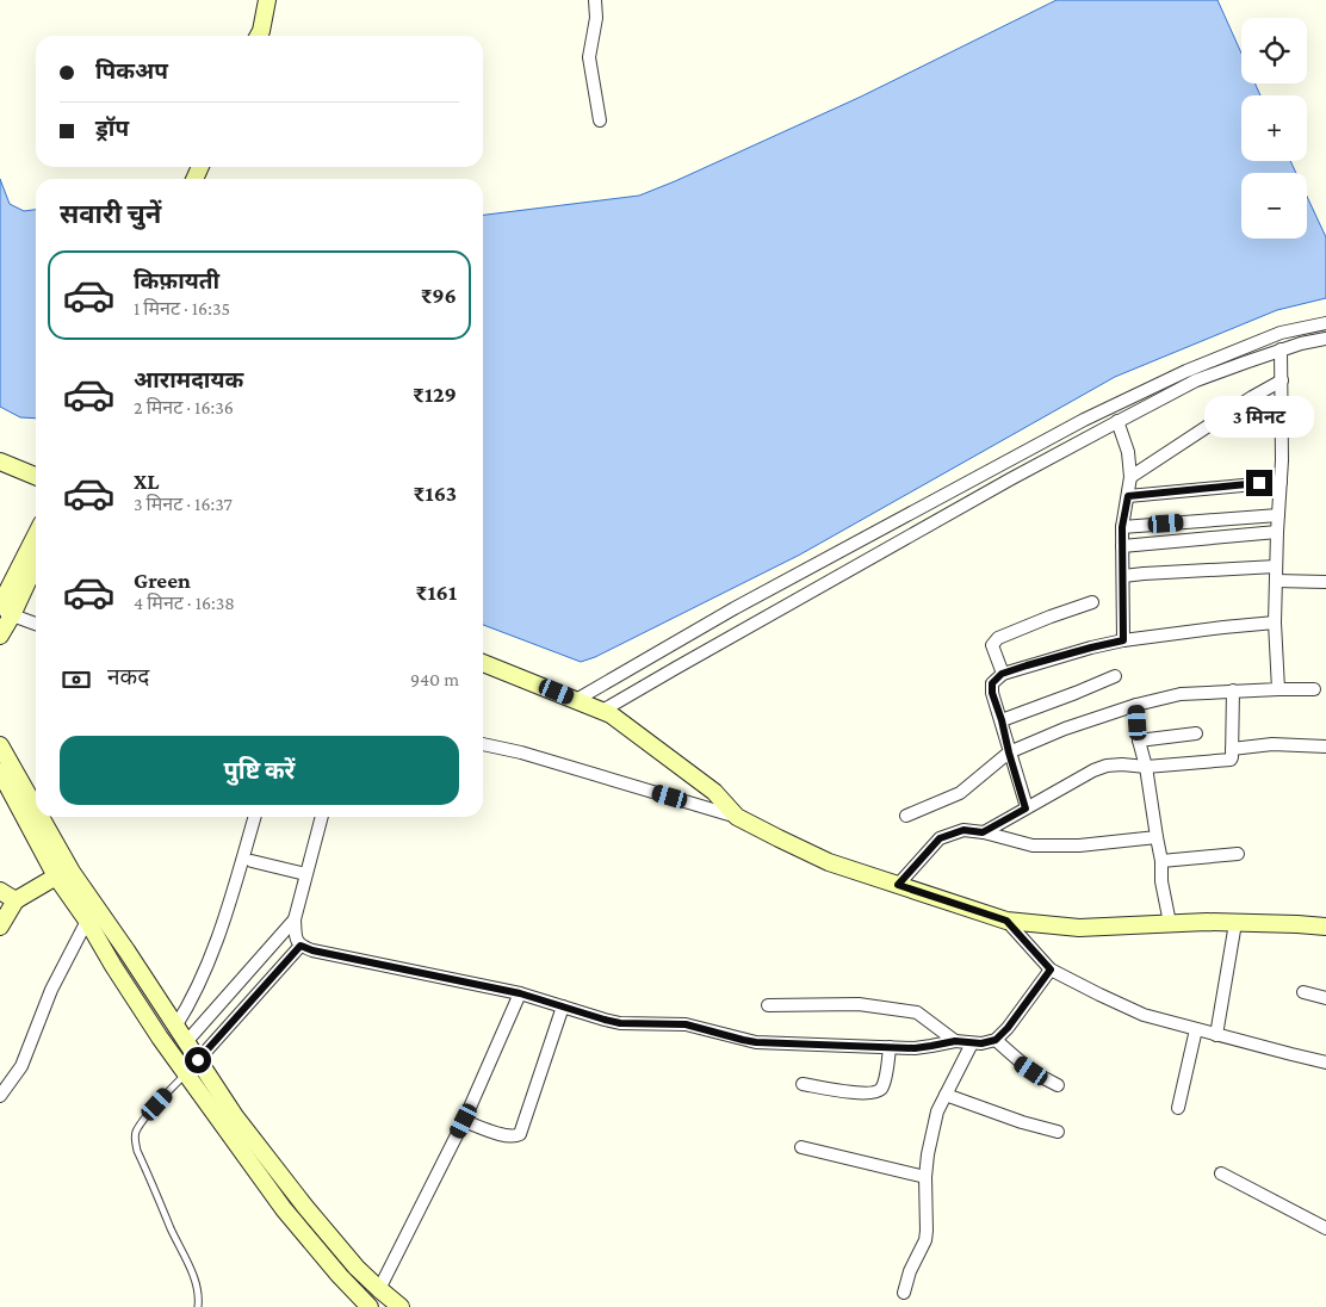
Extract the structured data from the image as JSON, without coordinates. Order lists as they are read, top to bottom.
{
  "page": {
    "map_buttons": ["+", "−"],
    "banner": ["पिकअप", "ड्रॉप"],
    "heading": "सवारी चुनें",
    "list": [
      {
        "name": "किफ़ायती",
        "note": "1 मिनट · 16:35",
        "value": "₹96"
      },
      {
        "name": "आरामदायक",
        "note": "2 मिनट · 16:36",
        "value": "₹129"
      },
      {
        "name": "XL",
        "note": "3 मिनट · 16:37",
        "value": "₹163"
      },
      {
        "name": "Green",
        "note": "4 मिनट · 16:38",
        "value": "₹161"
      }
    ],
    "bubble": "3 मिनट",
    "pay": ["नकद", "940 m"],
    "buttons": "पुष्टि करें"
  }
}
